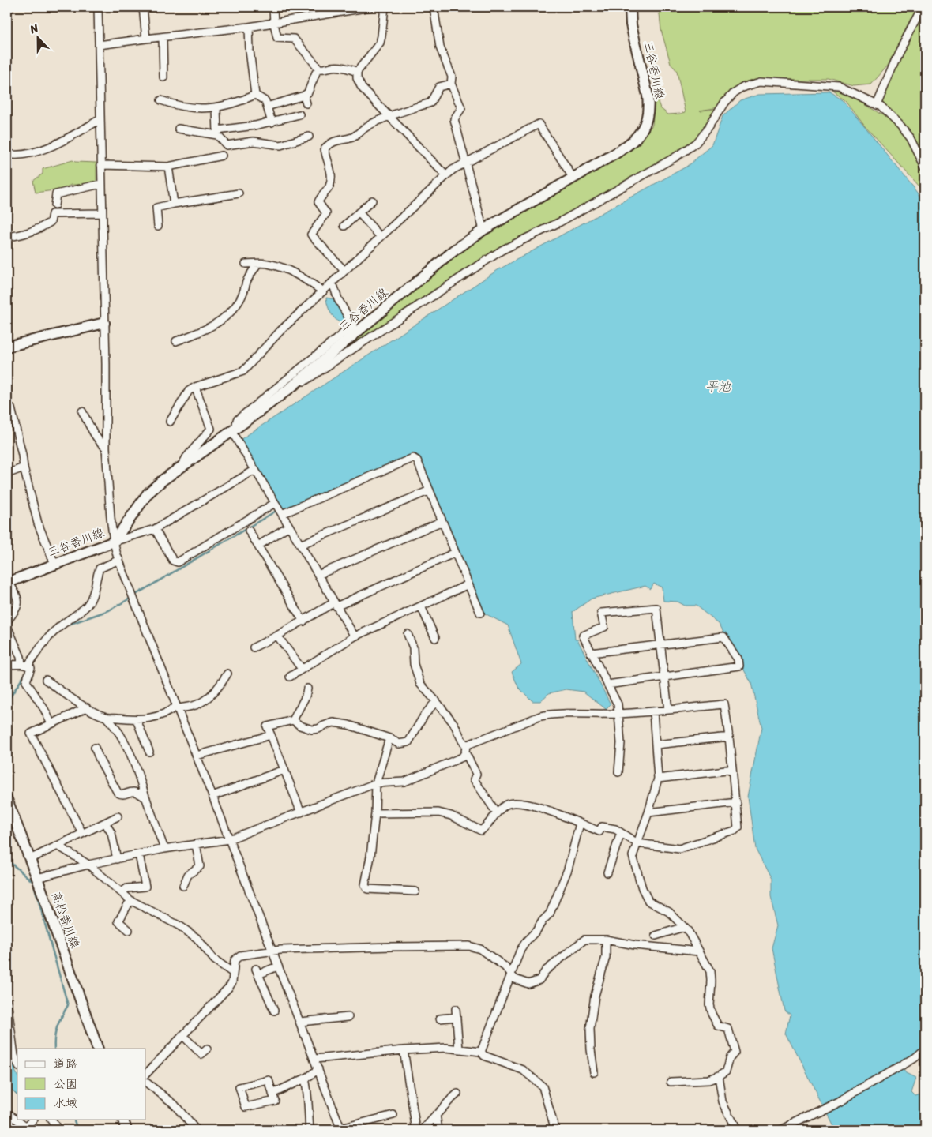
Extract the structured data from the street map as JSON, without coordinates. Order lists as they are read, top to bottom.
{
  "streets": {
    "main road": ["三谷香川線", "高松香川線"]
  },
  "water": ["平池"],
  "legend": ["道路", "公園", "水域"],
  "north": "top"
}
